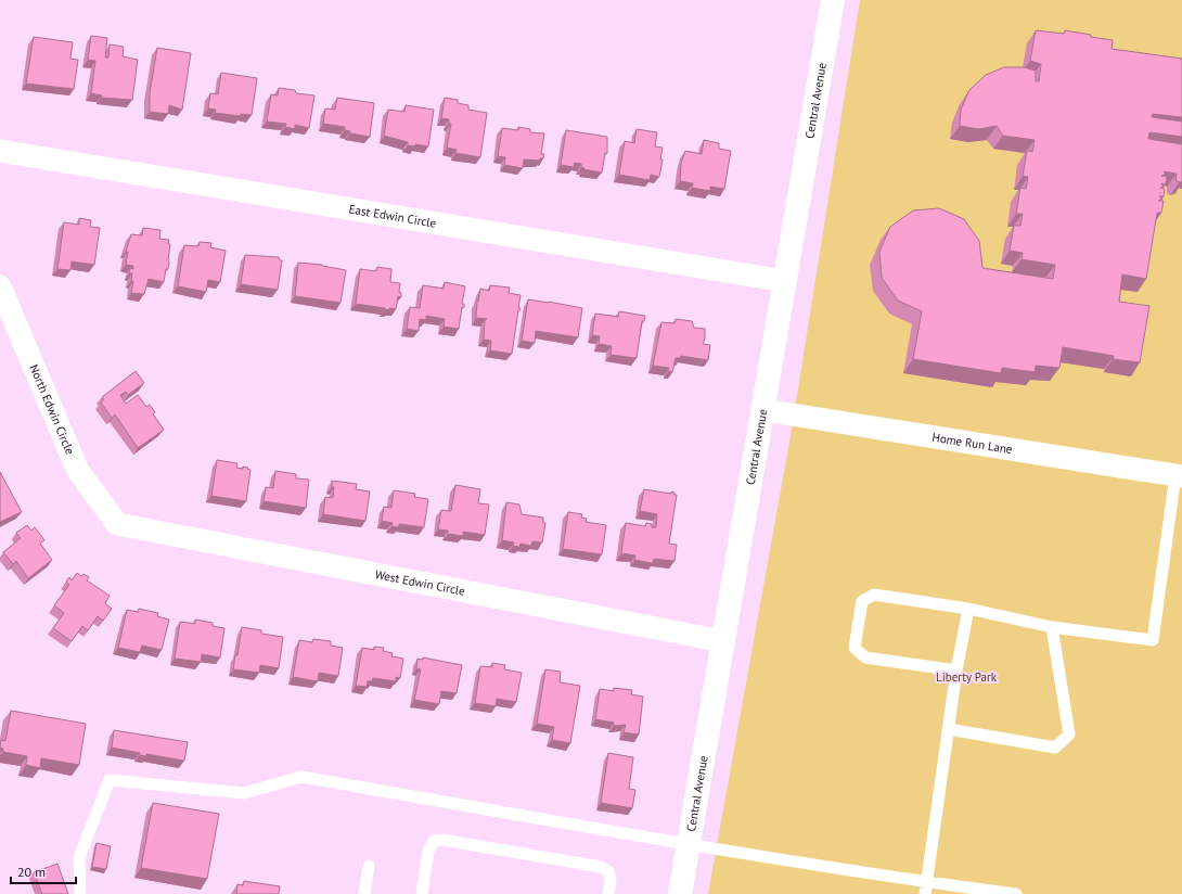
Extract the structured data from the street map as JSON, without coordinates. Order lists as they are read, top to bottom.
{
  "streets": {
    "main road": ["Central Avenue"],
    "street": [
      "East Edwin Circle",
      "North Edwin Circle",
      "Home Run Lane",
      "West Edwin Circle"
    ]
  },
  "crossings": [
    ["Central Avenue", "East Edwin Circle"],
    ["Central Avenue", "Home Run Lane"],
    ["Central Avenue", "West Edwin Circle"],
    ["North Edwin Circle", "West Edwin Circle"]
  ],
  "parks": ["Liberty Park"],
  "scale_bar": "20 m"
}
